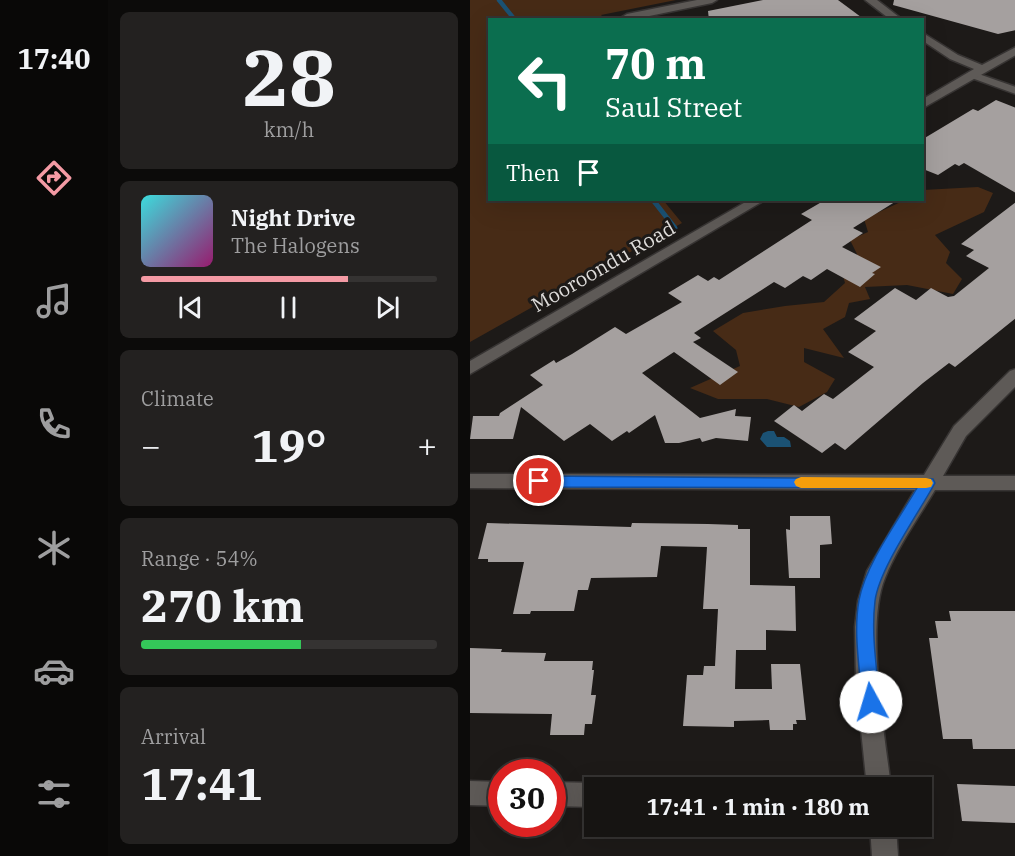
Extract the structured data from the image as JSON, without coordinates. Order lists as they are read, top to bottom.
{
  "streets": {
    "street": ["Mooroondu Road"]
  },
  "page": {
    "tabs": "17:40",
    "tile": [
      ["28", "km/h"],
      "Climate",
      ["Range · 54%", "270 km"],
      ["Arrival", "17:41"]
    ],
    "turn": ["70 m", "Saul Street"],
    "then": "Then",
    "song": ["Night Drive", "The Halogens"],
    "heat": ["−", "19°", "+"],
    "limit": "30",
    "trip": "17:41 · 1 min · 180 m"
  }
}
